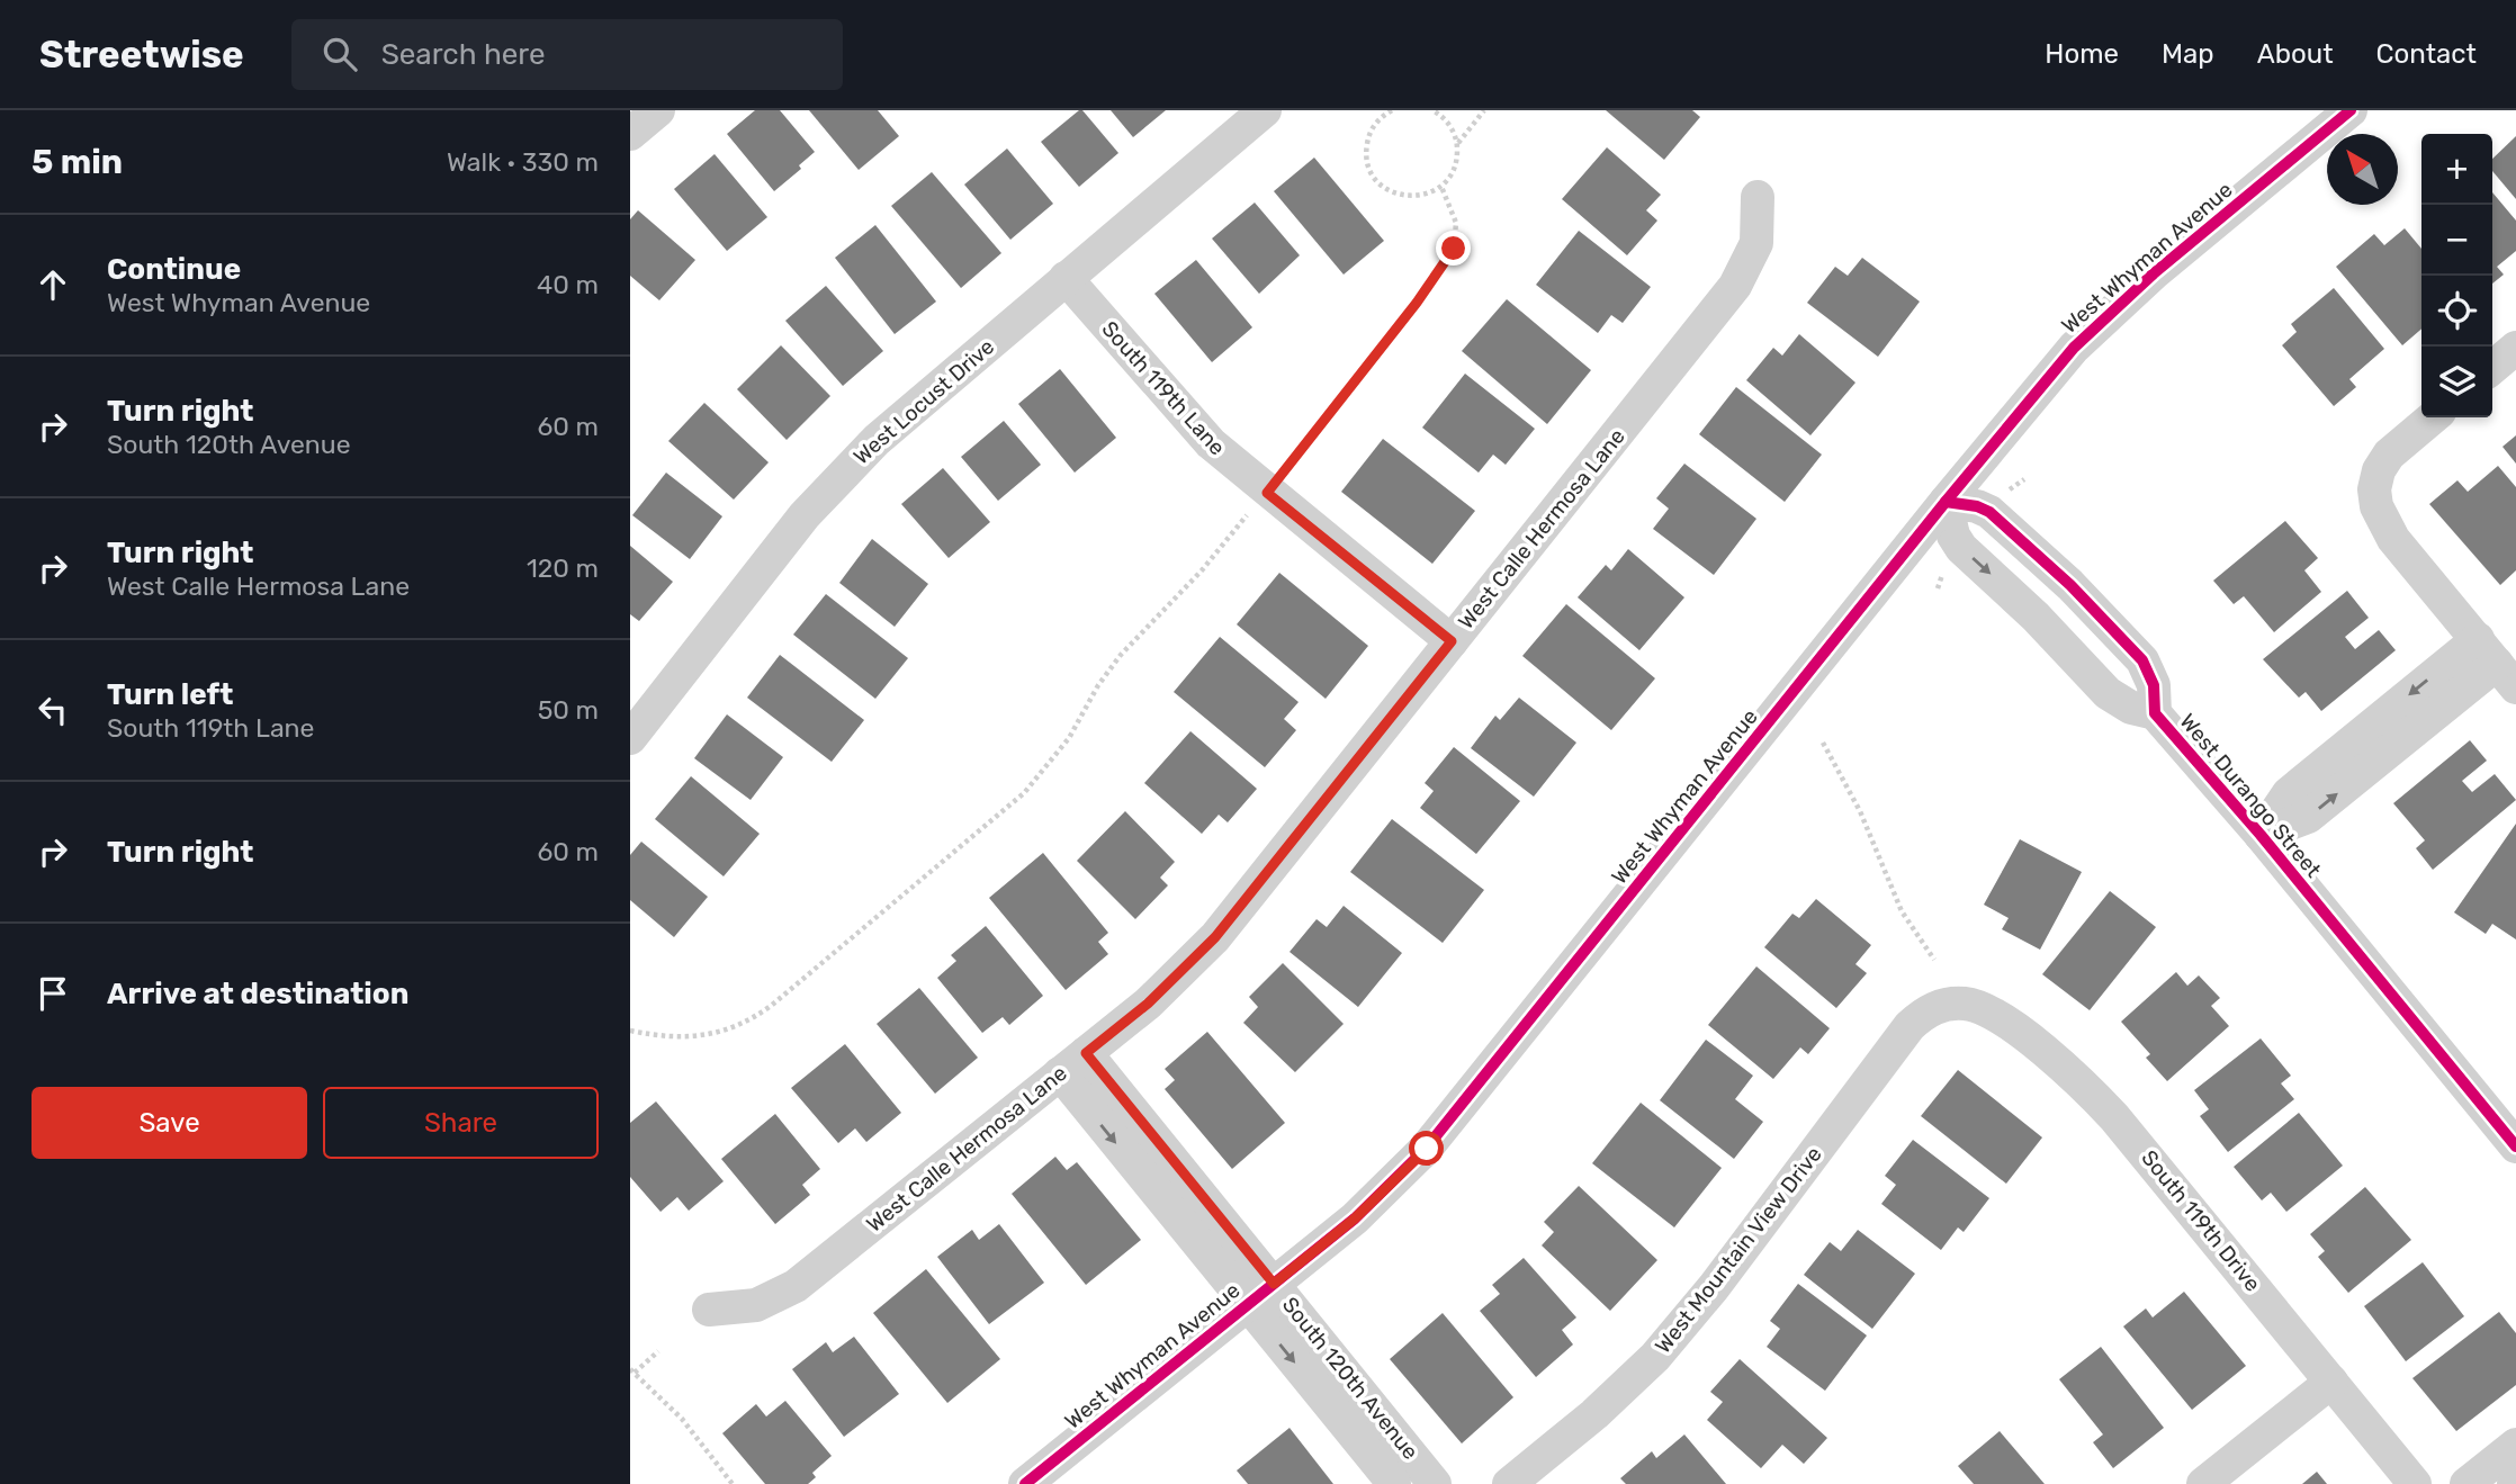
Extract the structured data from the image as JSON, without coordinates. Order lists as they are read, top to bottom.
{
  "streets": {
    "street": [
      "West Whyman Avenue",
      "South 119th Lane",
      "West Locust Drive",
      "West Calle Hermosa Lane",
      "West Durango Street",
      "South 119th Drive",
      "West Mountain View Drive",
      "South 120th Avenue"
    ]
  },
  "crossings": [
    ["West Whyman Avenue", "West Durango Street"],
    ["West Whyman Avenue", "South 120th Avenue"],
    ["South 119th Lane", "West Locust Drive"],
    ["South 119th Lane", "West Calle Hermosa Lane"],
    ["West Calle Hermosa Lane", "South 120th Avenue"],
    ["South 119th Drive", "West Mountain View Drive"]
  ],
  "north": "top left",
  "page": {
    "header": "Streetwise",
    "search": "Search here",
    "nav": [
      "Home",
      "Map",
      "About",
      "Contact"
    ],
    "heading": ["5 min", "Walk · 330 m"],
    "map_buttons": ["+", "−"],
    "list": [
      ["Continue", "West Whyman Avenue", "40 m"],
      ["Turn right", "South 120th Avenue", "60 m"],
      ["Turn right", "West Calle Hermosa Lane", "120 m"],
      ["Turn left", "South 119th Lane", "50 m"],
      ["Turn right", "60 m"],
      "Arrive at destination"
    ],
    "buttons": ["Save", "Share"]
  }
}
